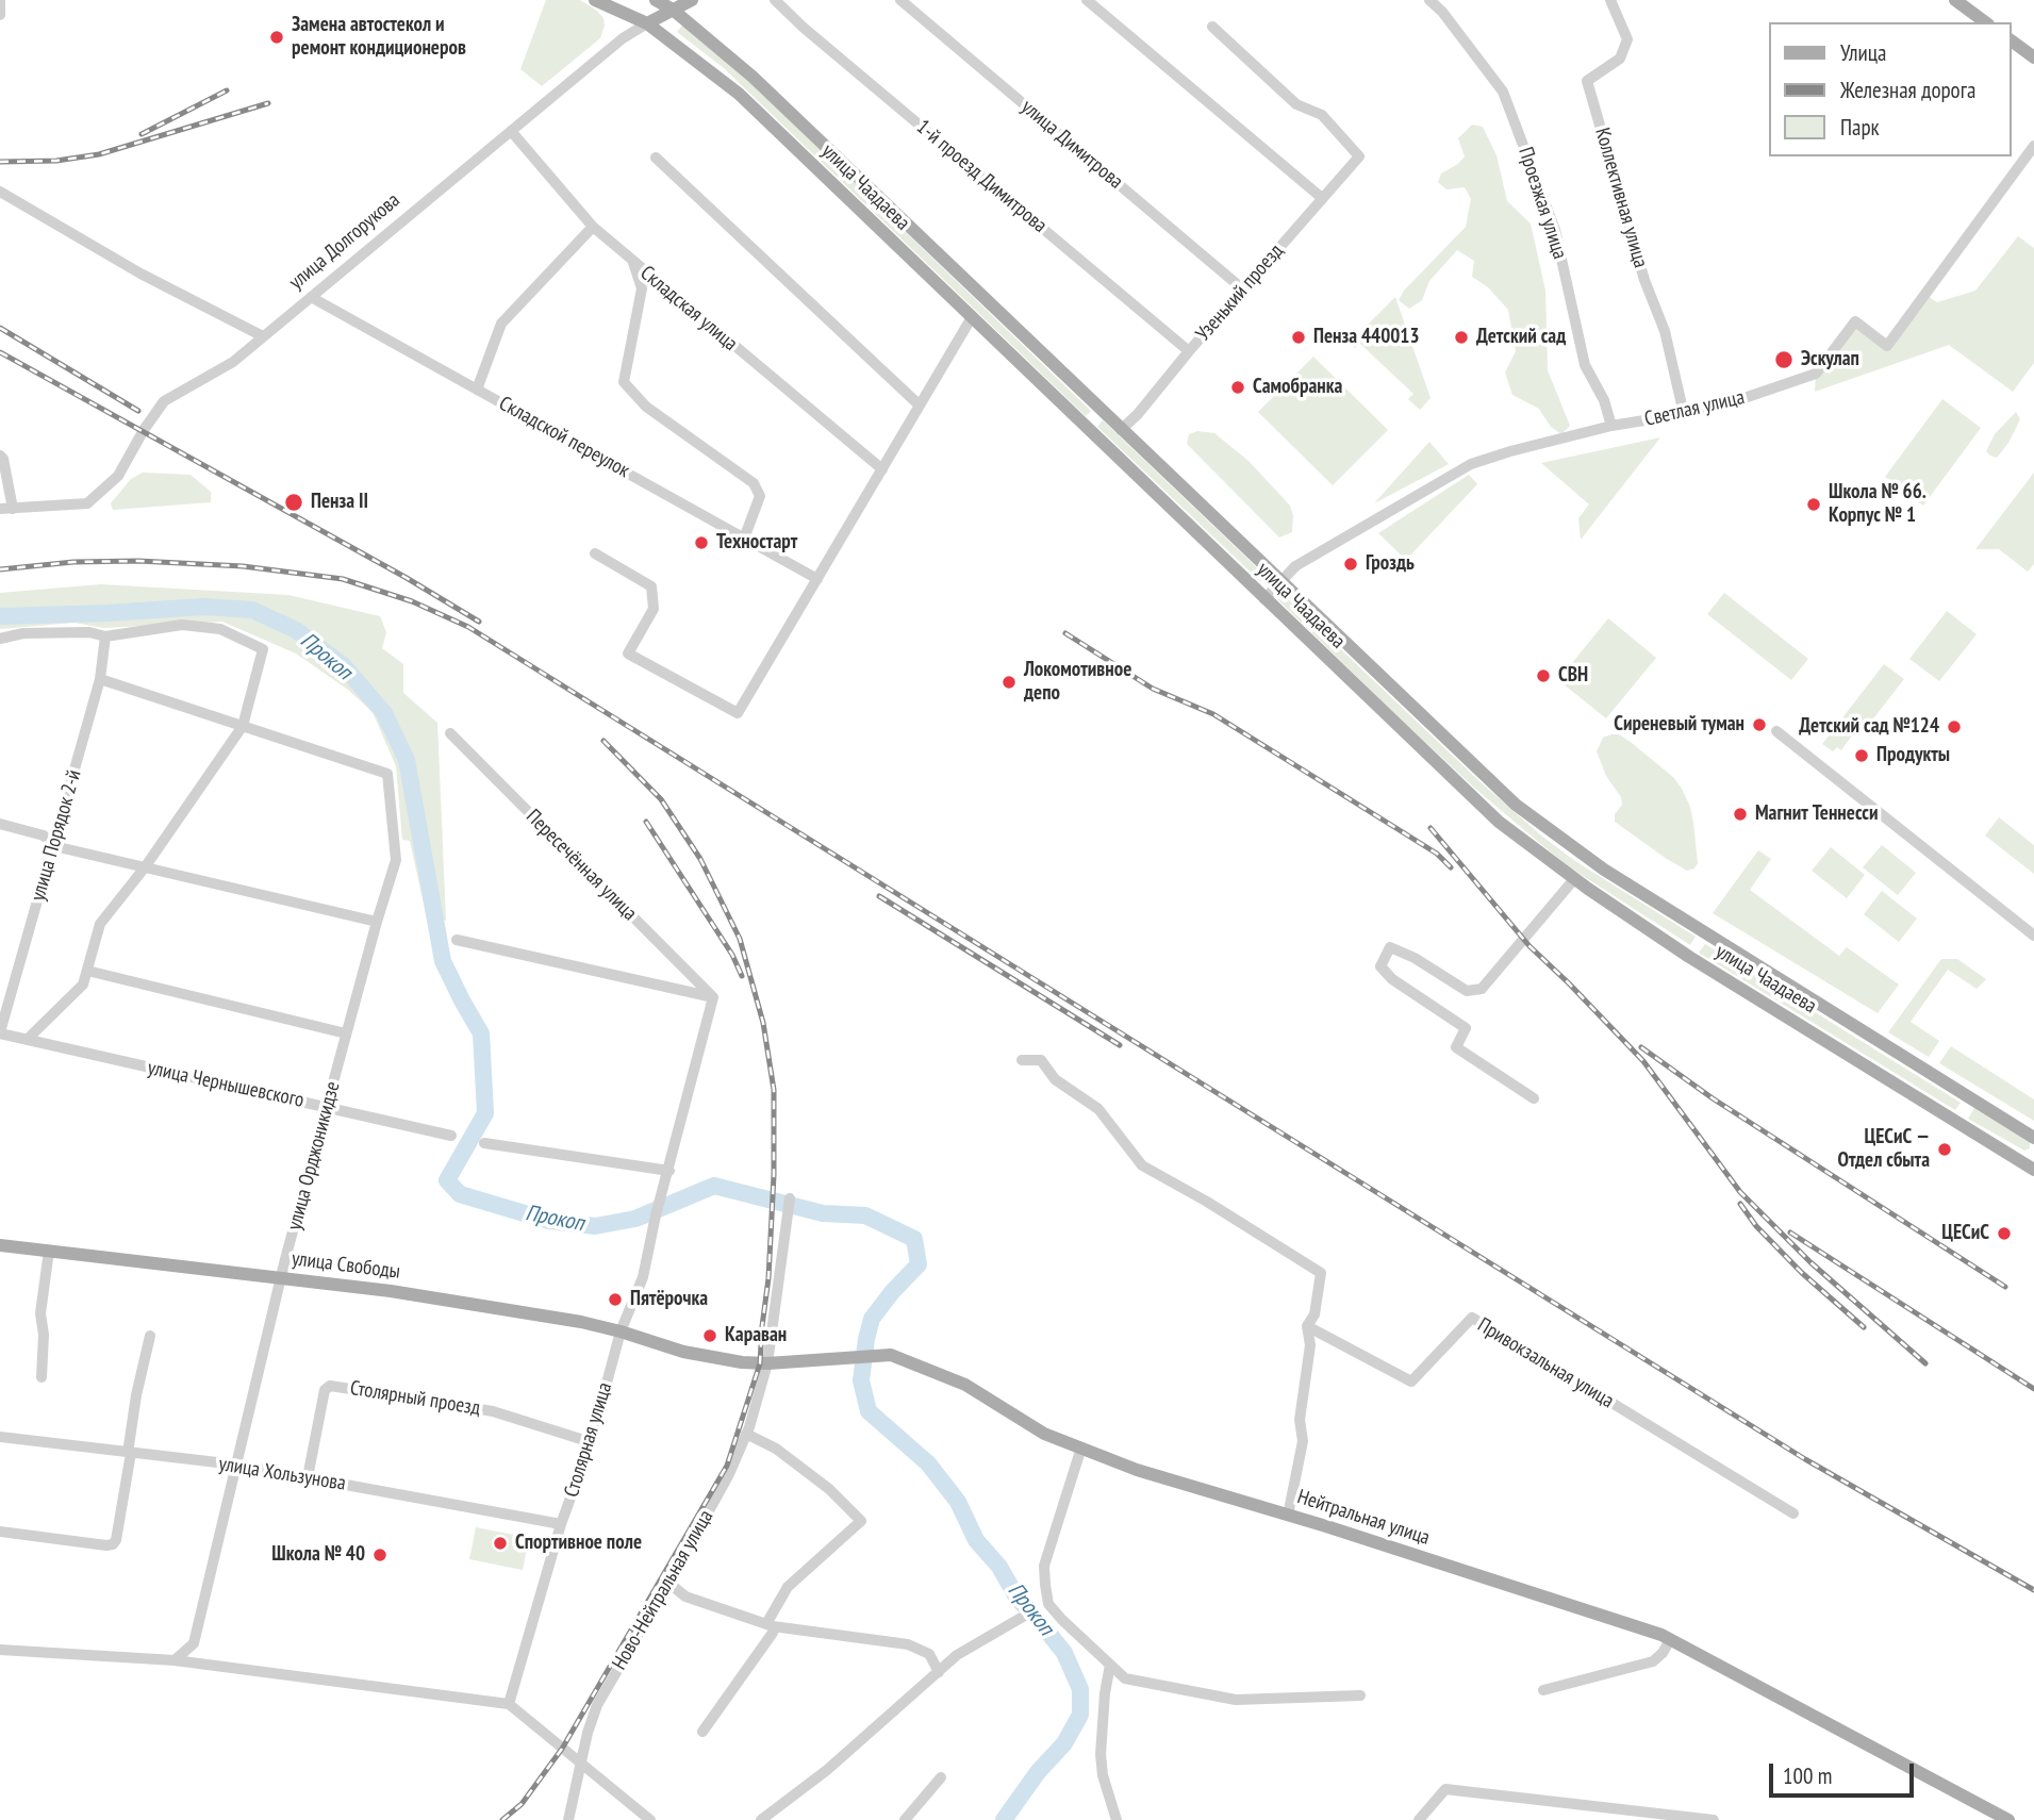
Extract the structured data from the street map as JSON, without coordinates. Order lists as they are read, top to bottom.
{
  "streets": {
    "main road": ["улица Чаадаева", "улица Свободы", "Нейтральная улица"],
    "street": [
      "улица Димитрова",
      "1-й проезд Димитрова",
      "Коллективная улица",
      "Проезжая улица",
      "улица Долгорукова",
      "Узенький проезд",
      "Складская улица",
      "Светлая улица",
      "Складской переулок",
      "улица Порядок 2-й",
      "Пересечённая улица",
      "улица Чернышевского",
      "улица Орджоникидзе",
      "Привокзальная улица",
      "Столярный проезд",
      "Столярная улица",
      "улица Хользунова",
      "Ново-Нейтральная улица"
    ]
  },
  "crossings": [
    ["улица Димитрова", "Узенький проезд"],
    ["1-й проезд Димитрова", "Узенький проезд"],
    ["улица Чаадаева", "улица Долгорукова"],
    ["улица Чаадаева", "Узенький проезд"],
    ["улица Чаадаева", "Светлая улица"],
    ["Коллективная улица", "Светлая улица"],
    ["Проезжая улица", "Светлая улица"],
    ["улица Долгорукова", "Складская улица"],
    ["улица Долгорукова", "Складской переулок"],
    ["улица Порядок 2-й", "улица Чернышевского"],
    ["улица Чернышевского", "улица Орджоникидзе"],
    ["улица Орджоникидзе", "улица Свободы"],
    ["улица Орджоникидзе", "улица Хользунова"],
    ["улица Свободы", "Столярная улица"],
    ["улица Свободы", "Нейтральная улица"],
    ["Столярный проезд", "Столярная улица"],
    ["Столярный проезд", "улица Хользунова"],
    ["Столярная улица", "улица Хользунова"],
    ["Нейтральная улица", "Ново-Нейтральная улица"]
  ],
  "water": ["Прокоп"],
  "places": [
    "Замена автостекол и ремонт кондиционеров",
    "Пенза 440013",
    "Детский сад",
    "Эскулап",
    "Самобранка",
    "Пенза II",
    "Школа № 66. Корпус № 1",
    "Техностарт",
    "Гроздь",
    "СВН",
    "Локомотивное депо",
    "Сиреневый туман",
    "Детский сад №124",
    "Продукты",
    "Магнит Теннесси",
    "ЦЕСиС — Отдел сбыта",
    "ЦЕСиС",
    "Пятёрочка",
    "Караван",
    "Спортивное поле",
    "Школа № 40"
  ],
  "legend": ["Улица", "Железная дорога", "Парк"],
  "scale_bar": "100 m"
}
